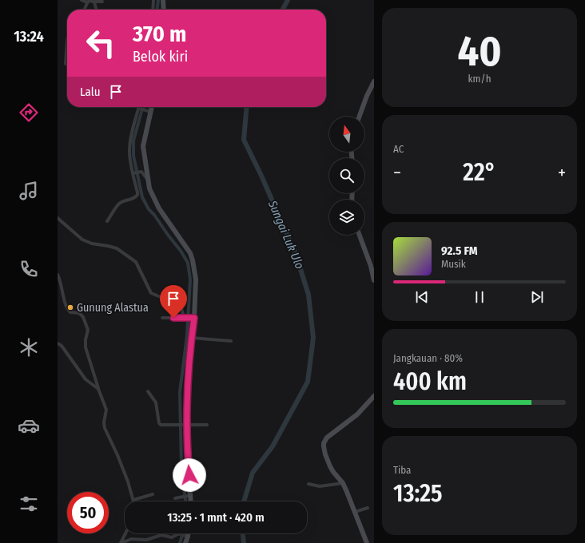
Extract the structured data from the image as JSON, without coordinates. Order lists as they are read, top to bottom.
{
  "water": ["Sungai Luk Ulo"],
  "places": ["Gunung Alastua"],
  "north": "top",
  "page": {
    "tabs": "13:24",
    "tile": [
      ["40", "km/h"],
      "AC",
      ["Jangkauan · 80%", "400 km"],
      ["Tiba", "13:25"]
    ],
    "turn": ["370 m", "Belok kiri"],
    "then": "Lalu",
    "heat": ["−", "22°", "+"],
    "song": ["92.5 FM", "Musik"],
    "limit": "50",
    "trip": "13:25 · 1 mnt · 420 m"
  }
}
